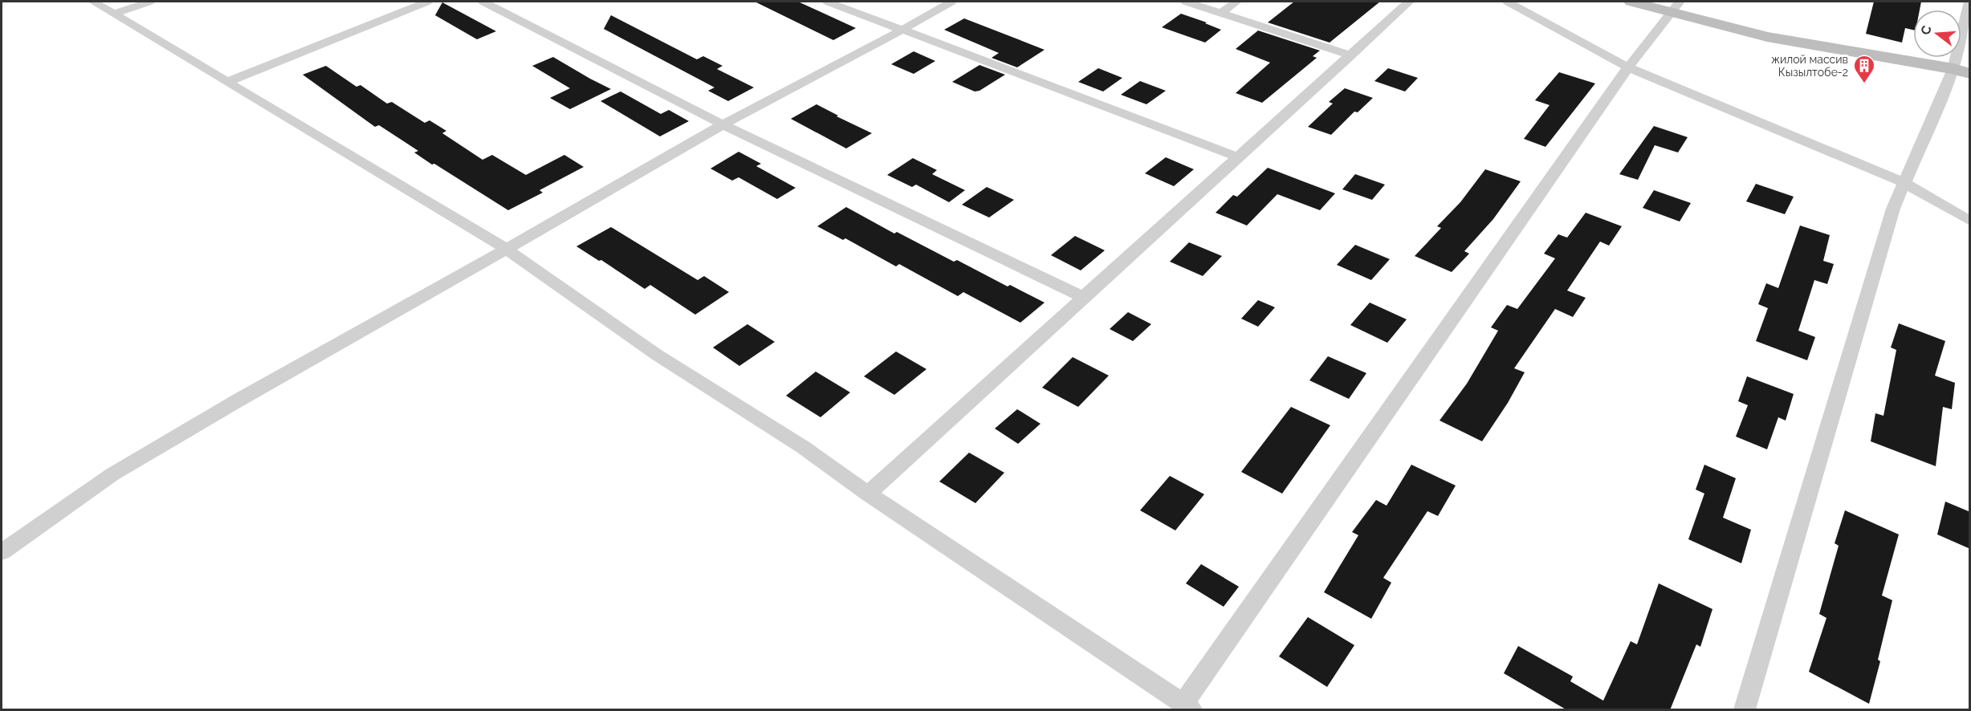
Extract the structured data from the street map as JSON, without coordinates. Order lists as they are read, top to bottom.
{
  "places": {
    "building": ["жилой массив Кызылтобе-2"]
  },
  "north": "left"
}
